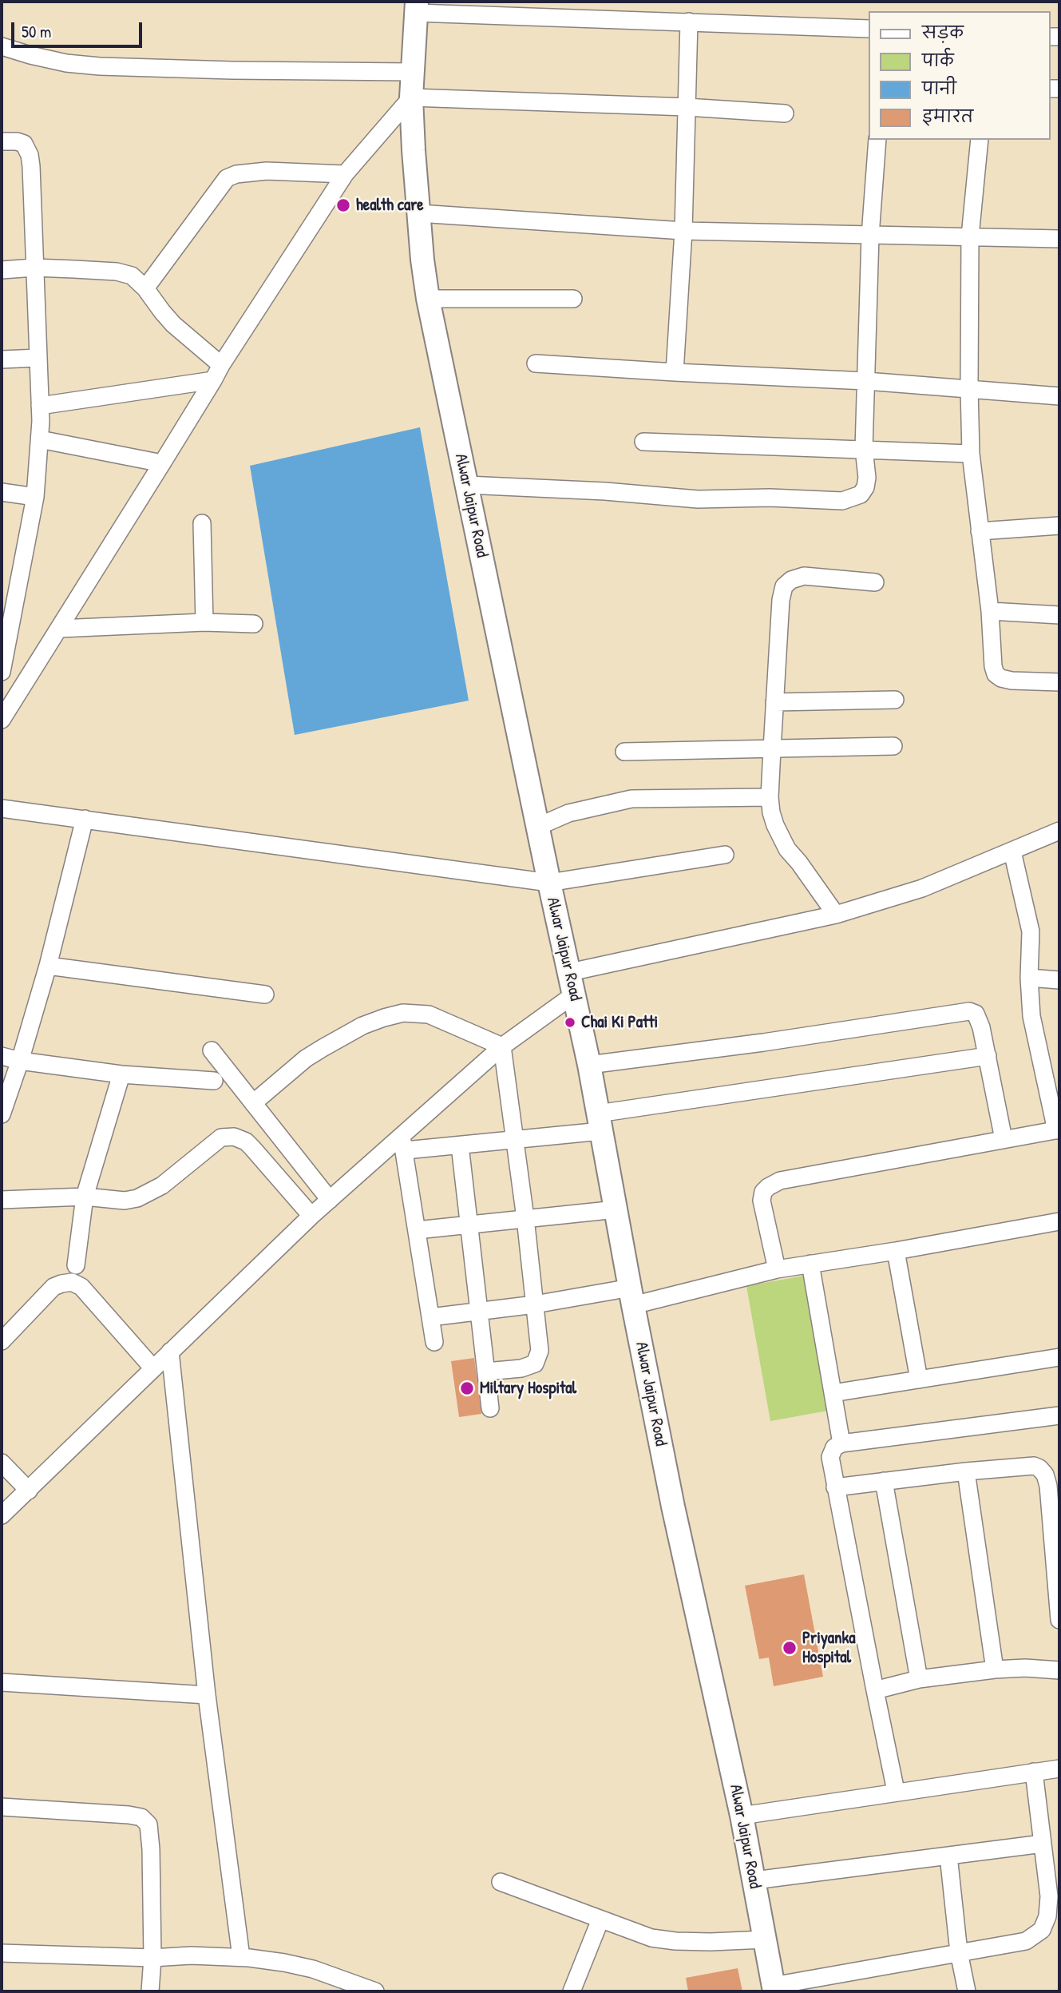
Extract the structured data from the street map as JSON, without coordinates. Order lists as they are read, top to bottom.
{
  "streets": {
    "main road": ["Alwar Jaipur Road"]
  },
  "places": [
    "health care",
    "Chai Ki Patti",
    "Miltary Hospital",
    "Priyanka Hospital"
  ],
  "legend": [
    "सड़क",
    "पार्क",
    "पानी",
    "इमारत"
  ],
  "scale_bar": "50 m"
}
